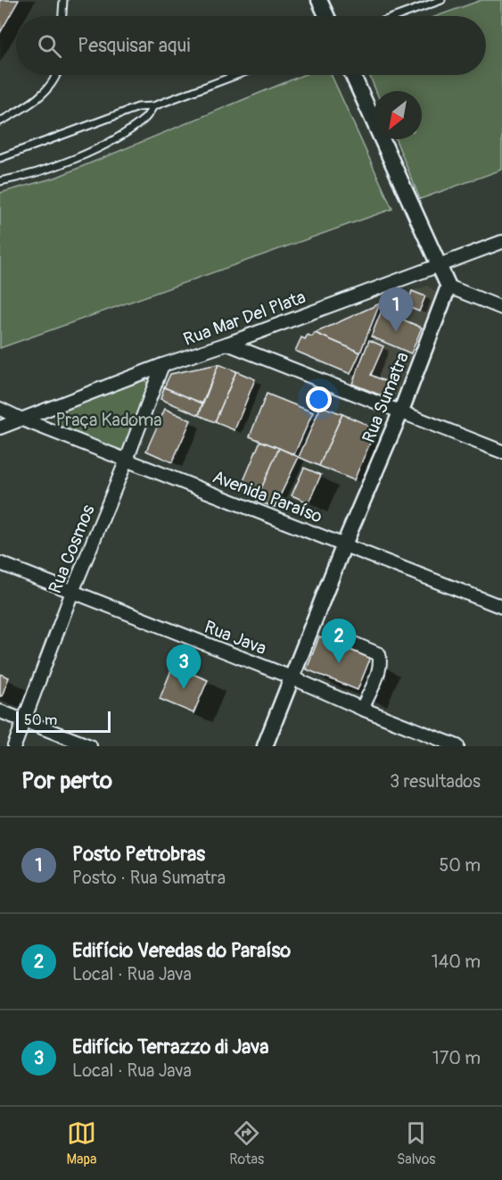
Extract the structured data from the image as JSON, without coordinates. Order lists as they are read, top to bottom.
{
  "streets": {
    "street": [
      "Rua Mar Del Plata",
      "Rua Sumatra",
      "Avenida Paraíso",
      "Rua Cosmos",
      "Rua Java"
    ]
  },
  "crossings": [
    ["Rua Mar Del Plata", "Avenida Paraíso"],
    ["Rua Mar Del Plata", "Rua Cosmos"],
    ["Rua Sumatra", "Avenida Paraíso"],
    ["Rua Sumatra", "Rua Java"],
    ["Avenida Paraíso", "Rua Cosmos"],
    ["Rua Cosmos", "Rua Java"]
  ],
  "parks": ["Praça Kadoma"],
  "scale_bar": "50 m",
  "north": "bottom left",
  "page": {
    "search": "Pesquisar aqui",
    "pins": ["1", "2", "3"],
    "scale": "50 m",
    "heading": ["Por perto", "3 resultados"],
    "list": [
      {
        "mark": "1",
        "name": "Posto Petrobras",
        "note": "Posto · Rua Sumatra",
        "value": "50 m"
      },
      {
        "mark": "2",
        "name": "Edifício Veredas do Paraíso",
        "note": "Local · Rua Java",
        "value": "140 m"
      },
      {
        "mark": "3",
        "name": "Edifício Terrazzo di Java",
        "note": "Local · Rua Java",
        "value": "170 m"
      }
    ],
    "nav": ["Mapa", "Rotas", "Salvos"]
  }
}
